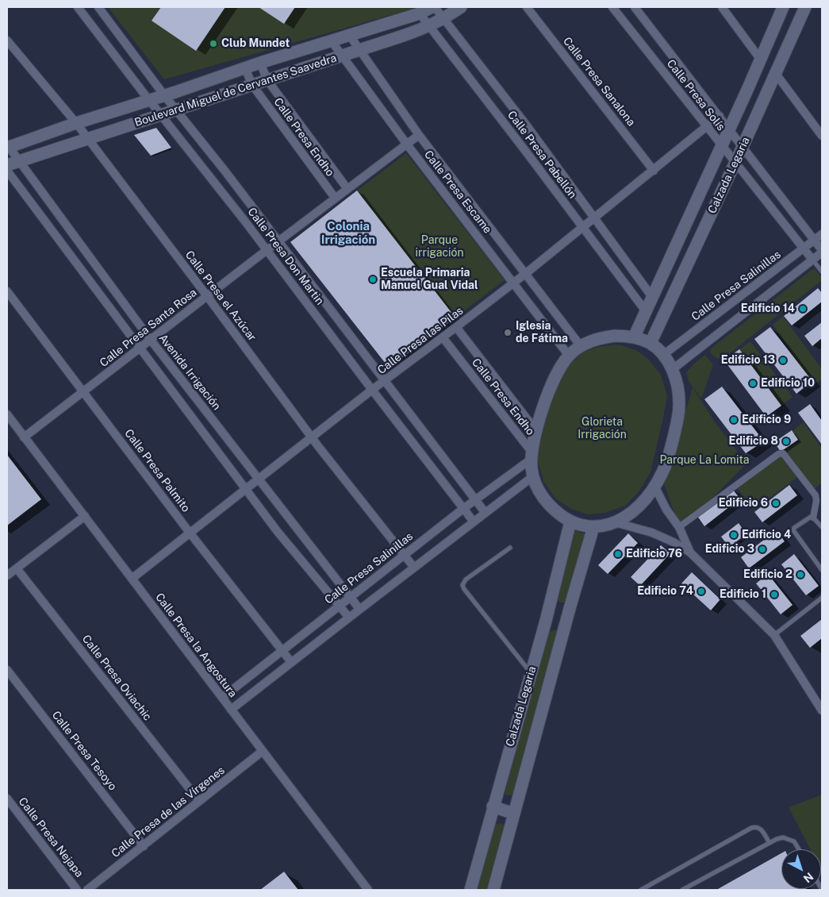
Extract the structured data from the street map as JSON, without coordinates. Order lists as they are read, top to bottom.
{
  "streets": {
    "main road": ["Boulevard Miguel de Cervantes Saavedra", "Calzada Legaria"],
    "street": [
      "Calle Presa Sanalona",
      "Calle Presa Solís",
      "Calle Presa Endho",
      "Calle Presa Pabellón",
      "Calle Presa Escame",
      "Calle Presa Don Martin",
      "Calle Presa Salinillas",
      "Calle Presa el Azúcar",
      "Calle Presa Santa Rosa",
      "Calle Presa las Pilas",
      "Avenida Irrigación",
      "Calle Presa Palmito",
      "Calle Presa la Angostura",
      "Calle Presa Oviachic",
      "Calle Presa Tesoyo",
      "Calle Presa de las Vírgenes",
      "Calle Presa Nejapa"
    ]
  },
  "crossings": [
    ["Calle Presa Sanalona", "Calle Presa las Pilas"],
    ["Boulevard Miguel de Cervantes Saavedra", "Calle Presa Endho"],
    ["Boulevard Miguel de Cervantes Saavedra", "Calle Presa Pabellón"],
    ["Boulevard Miguel de Cervantes Saavedra", "Calle Presa Escame"],
    ["Boulevard Miguel de Cervantes Saavedra", "Calle Presa Don Martin"],
    ["Boulevard Miguel de Cervantes Saavedra", "Calle Presa el Azúcar"],
    ["Boulevard Miguel de Cervantes Saavedra", "Avenida Irrigación"],
    ["Calle Presa Solís", "Calzada Legaria"],
    ["Calle Presa Solís", "Calle Presa Salinillas"],
    ["Calle Presa Solís", "Calle Presa las Pilas"],
    ["Calle Presa Endho", "Calle Presa Salinillas"],
    ["Calle Presa Endho", "Calle Presa Santa Rosa"],
    ["Calle Presa Endho", "Calle Presa las Pilas"],
    ["Calle Presa Pabellón", "Calzada Legaria"],
    ["Calle Presa Pabellón", "Calle Presa las Pilas"],
    ["Calle Presa Escame", "Calle Presa Santa Rosa"],
    ["Calle Presa Escame", "Calle Presa las Pilas"],
    ["Calle Presa Don Martin", "Calle Presa Salinillas"],
    ["Calle Presa Don Martin", "Calle Presa Santa Rosa"],
    ["Calle Presa Don Martin", "Calle Presa las Pilas"],
    ["Calle Presa Salinillas", "Calle Presa el Azúcar"],
    ["Calle Presa Salinillas", "Avenida Irrigación"],
    ["Calle Presa Salinillas", "Calle Presa Palmito"],
    ["Calle Presa Salinillas", "Calle Presa la Angostura"],
    ["Calle Presa el Azúcar", "Calle Presa Santa Rosa"],
    ["Calle Presa el Azúcar", "Calle Presa las Pilas"],
    ["Calle Presa Santa Rosa", "Avenida Irrigación"],
    ["Calle Presa Santa Rosa", "Calle Presa Palmito"],
    ["Calle Presa Santa Rosa", "Calle Presa la Angostura"],
    ["Calle Presa las Pilas", "Avenida Irrigación"],
    ["Calle Presa las Pilas", "Calle Presa Palmito"],
    ["Calle Presa las Pilas", "Calle Presa la Angostura"],
    ["Calle Presa la Angostura", "Calle Presa de las Vírgenes"],
    ["Calle Presa Oviachic", "Calle Presa de las Vírgenes"],
    ["Calle Presa Tesoyo", "Calle Presa de las Vírgenes"]
  ],
  "districts": ["Colonia Irrigación"],
  "parks": ["Parque irrigación", "Glorieta Irrigación", "Parque La Lomita"],
  "places": [
    "Club Mundet",
    "Escuela Primaria Manuel Gual Vidal",
    "Edificio 14",
    "Iglesia de Fátima",
    "Edificio 13",
    "Edificio 10",
    "Edificio 9",
    "Edificio 8",
    "Edificio 6",
    "Edificio 4",
    "Edificio 3",
    "Edificio 76",
    "Edificio 2",
    "Edificio 74",
    "Edificio 1"
  ],
  "north": "bottom right"
}
